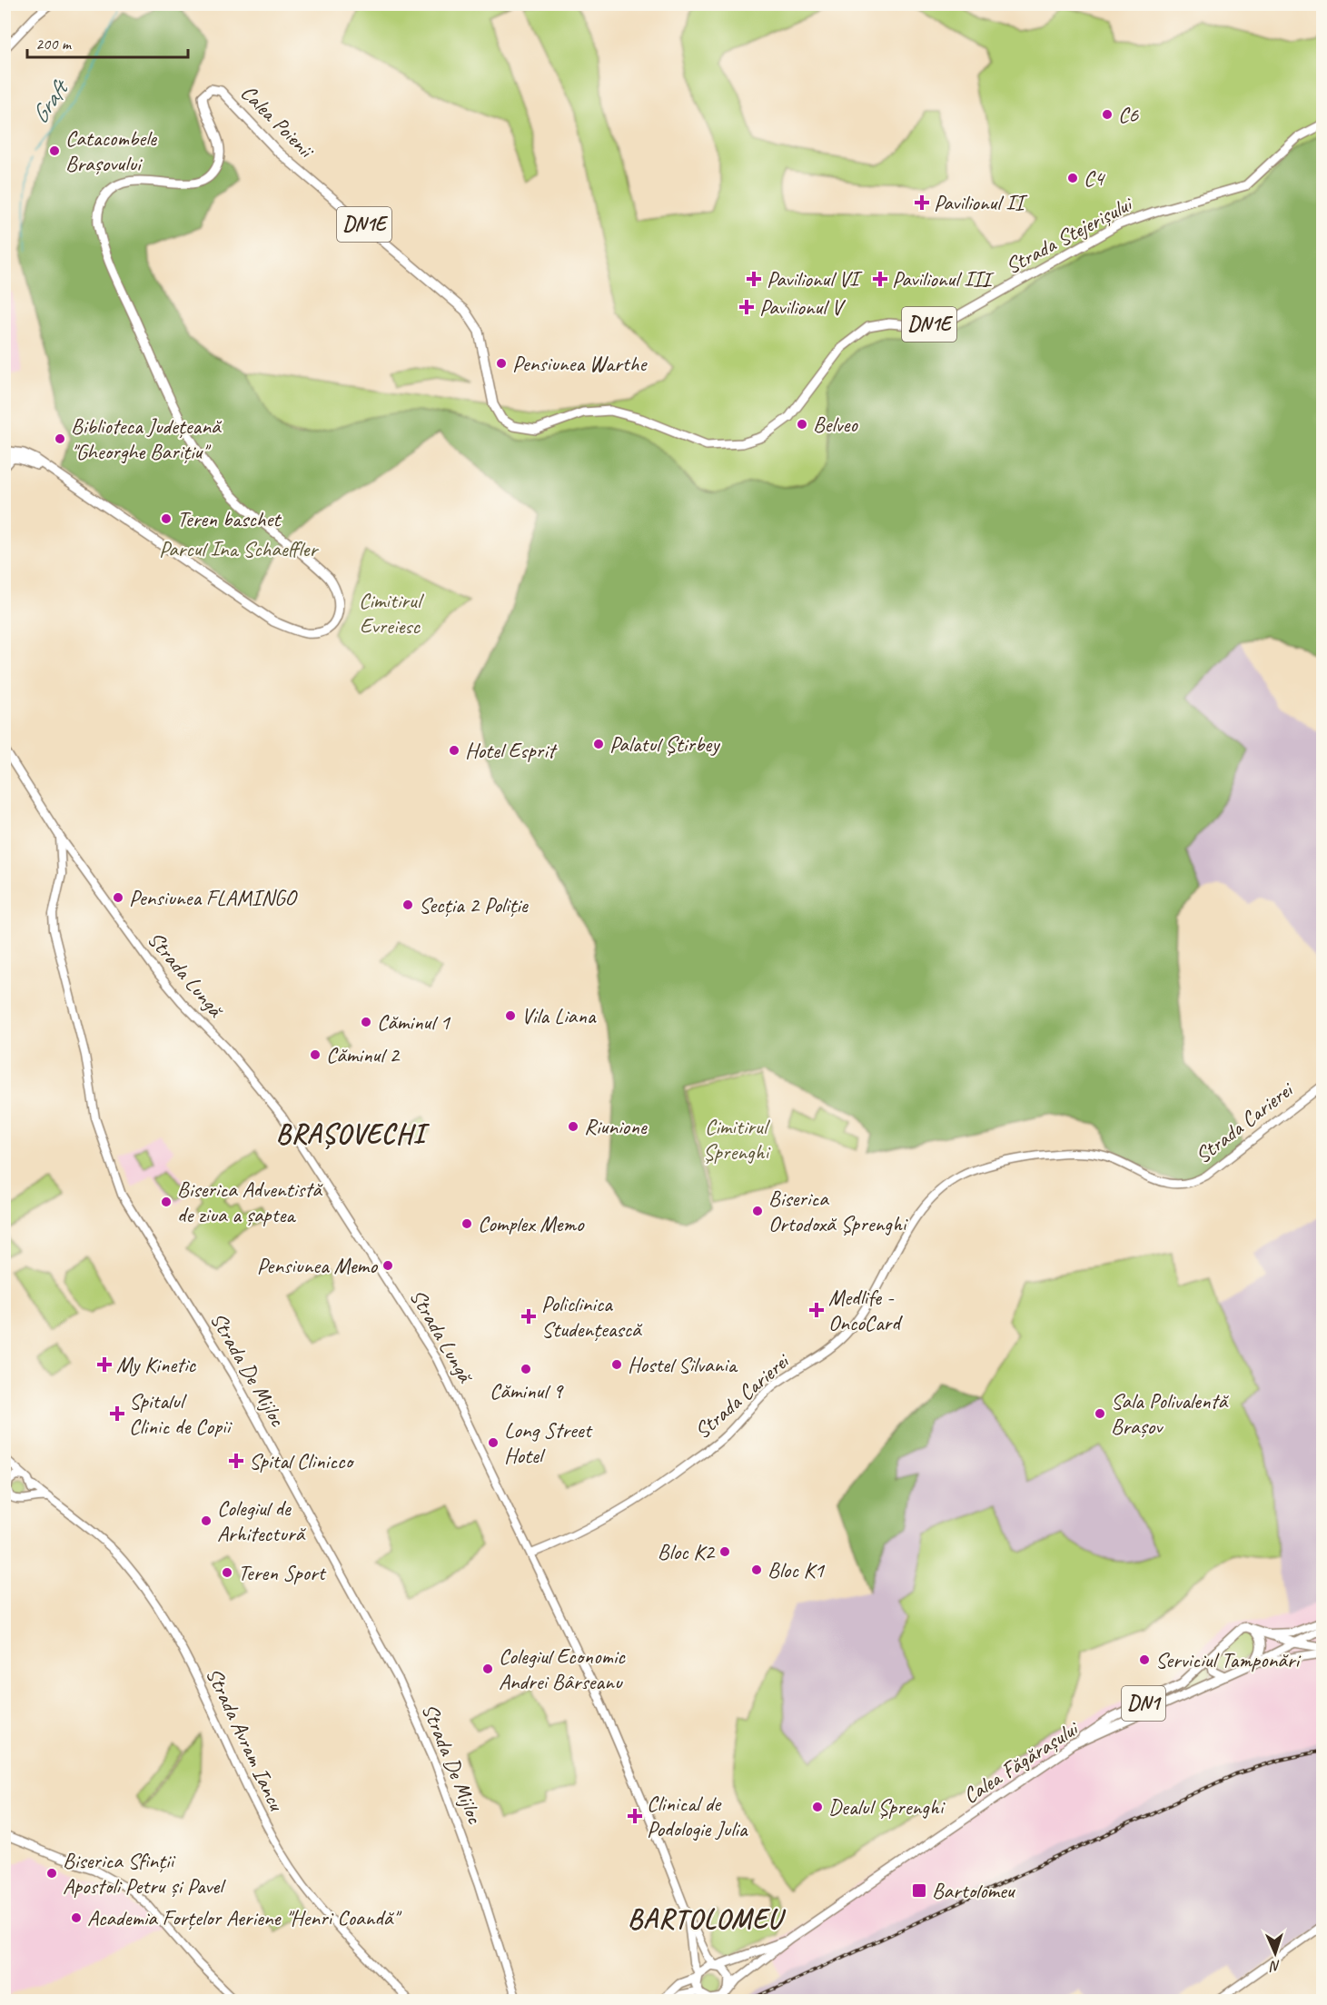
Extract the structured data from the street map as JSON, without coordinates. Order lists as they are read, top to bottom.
{
  "streets": {
    "main road": [
      "Calea Poienii",
      "DN1E",
      "Strada Stejerișului",
      "Strada Lungă",
      "Strada Carierei",
      "Strada De Mijloc",
      "DN1",
      "Strada Avram Iancu",
      "Calea Făgărașului"
    ]
  },
  "crossings": [
    ["Calea Poienii", "DN1E"],
    ["Calea Poienii", "Strada Stejerișului"],
    ["Strada Lungă", "Strada Carierei"],
    ["Strada Lungă", "Strada De Mijloc"],
    ["Strada Lungă", "DN1"],
    ["Strada Lungă", "Calea Făgărașului"],
    ["DN1", "Calea Făgărașului"]
  ],
  "districts": ["BRAȘOVECHI", "BARTOLOMEU"],
  "water": ["Graft"],
  "parks": ["Parcul Ina Schaeffler", "Cimitirul Evreiesc", "Cimitirul Șprenghi"],
  "places": {
    "other": [
      "C6",
      "Catacombele Brașovului",
      "C4",
      "Pensiunea Warthe",
      "Belveo",
      "Biblioteca Județeană \"Gheorghe Barițiu\"",
      "Teren baschet",
      "Palatul Știrbey",
      "Hotel Esprit",
      "Pensiunea FLAMINGO",
      "Secția 2 Poliție",
      "Vila Liana",
      "Căminul 1",
      "Căminul 2",
      "Riunione",
      "Biserica Adventistă de ziua a șaptea",
      "Biserica Ortodoxă Șprenghi",
      "Complex Memo",
      "Pensiunea Memo",
      "Hostel Silvania",
      "Căminul 9",
      "Sala Polivalentă Brașov",
      "Long Street Hotel",
      "Colegiul de Arhitectură",
      "Bloc K2",
      "Bloc K1",
      "Teren Sport",
      "Serviciul Tamponări",
      "Colegiul Economic Andrei Bârseanu",
      "Dealul Șprenghi",
      "Biserica Sfinții Apostoli Petru și Pavel",
      "Academia Forțelor Aeriene \"Henri Coandă\""
    ],
    "health": [
      "Pavilionul II",
      "Pavilionul VI",
      "Pavilionul III",
      "Pavilionul V",
      "Medlife - OncoCard",
      "Policlinica Studențească",
      "My Kinetic",
      "Spitalul Clinic de Copii",
      "Spital Clinicco",
      "Clinical de Podologie Julia"
    ],
    "transit": ["Bartolomeu"]
  },
  "scale_bar": "200 m",
  "north": "bottom"
}
